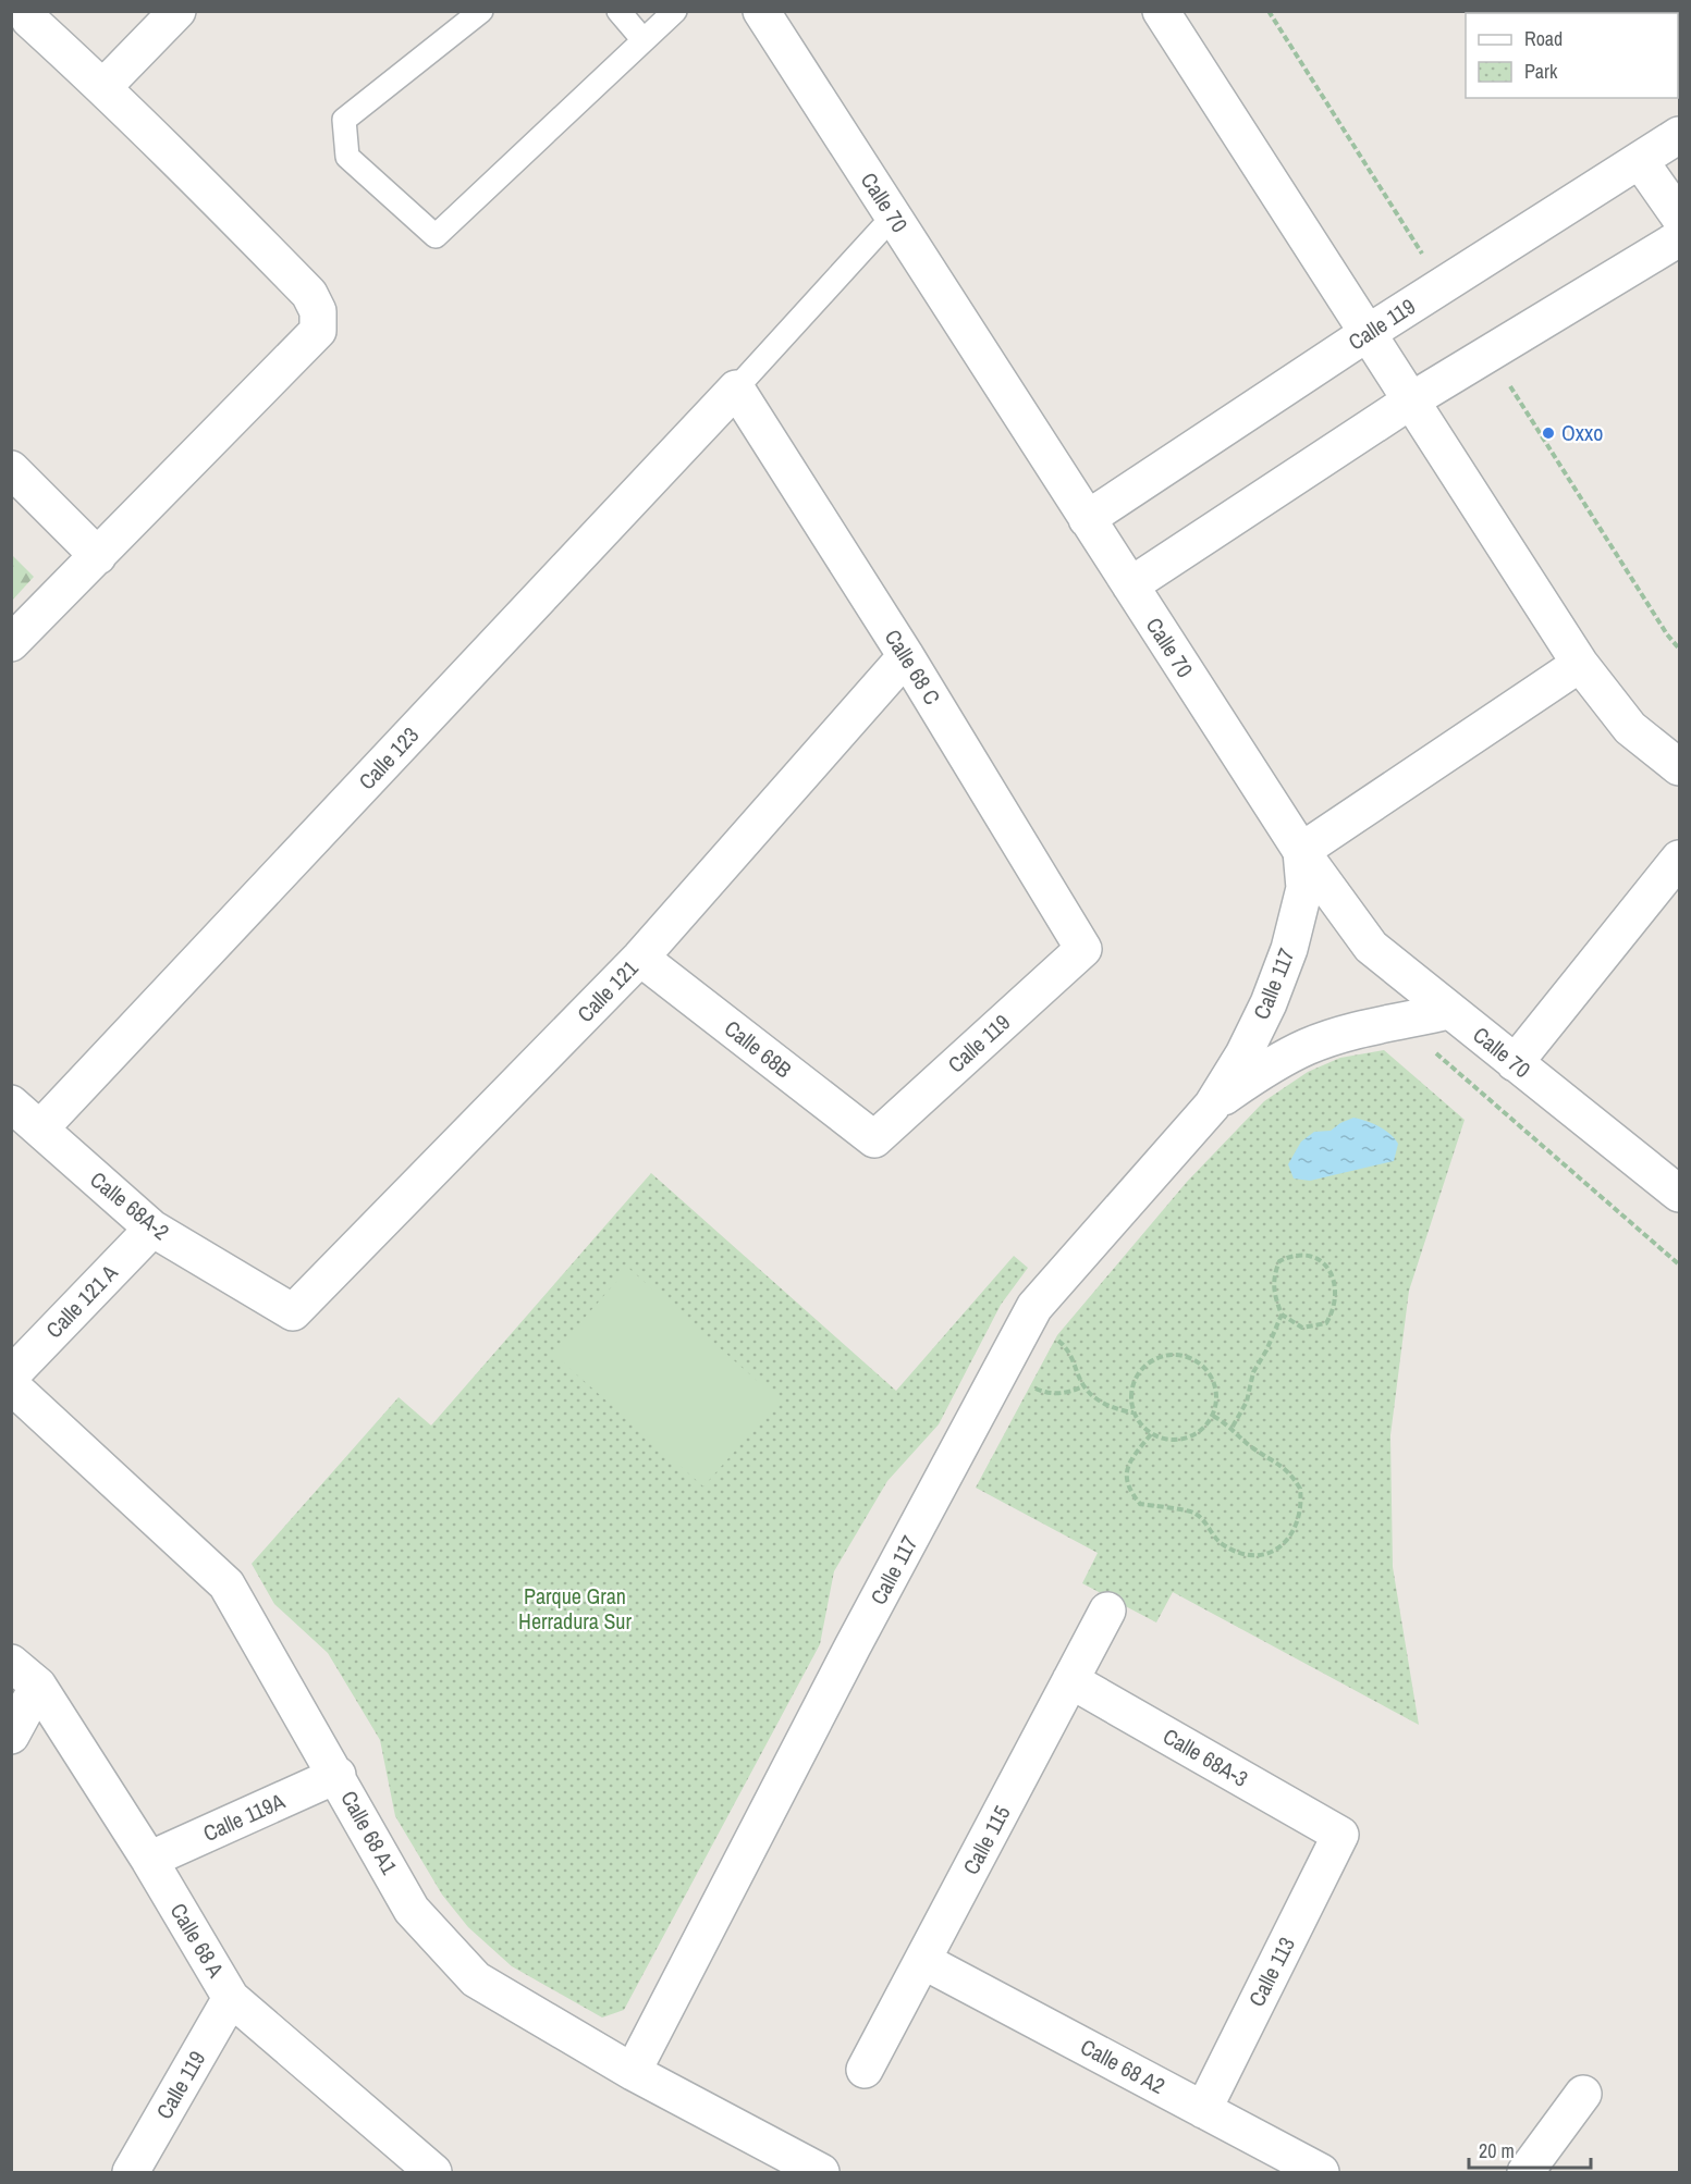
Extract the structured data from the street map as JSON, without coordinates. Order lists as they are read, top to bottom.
{
  "streets": {
    "street": [
      "Calle 70",
      "Calle 119",
      "Calle 68 C",
      "Calle 123",
      "Calle 117",
      "Calle 121",
      "Calle 68B",
      "Calle 68A-2",
      "Calle 121 A",
      "Calle 68A-3",
      "Calle 119A",
      "Calle 68 A1",
      "Calle 115",
      "Calle 68 A",
      "Calle 113",
      "Calle 68 A2"
    ]
  },
  "crossings": [
    ["Calle 70", "Calle 119"],
    ["Calle 70", "Calle 117"],
    ["Calle 119", "Calle 68 C"],
    ["Calle 119", "Calle 68B"],
    ["Calle 119", "Calle 68 A"],
    ["Calle 68 C", "Calle 123"],
    ["Calle 68 C", "Calle 121"],
    ["Calle 123", "Calle 68A-2"],
    ["Calle 117", "Calle 68 A1"],
    ["Calle 121", "Calle 68B"],
    ["Calle 121", "Calle 68A-2"],
    ["Calle 68A-2", "Calle 121 A"],
    ["Calle 68A-3", "Calle 115"],
    ["Calle 68A-3", "Calle 113"],
    ["Calle 119A", "Calle 68 A1"],
    ["Calle 119A", "Calle 68 A"],
    ["Calle 115", "Calle 68 A2"],
    ["Calle 113", "Calle 68 A2"]
  ],
  "parks": ["Parque Gran Herradura Sur"],
  "places": ["Oxxo"],
  "legend": ["Road", "Park"],
  "scale_bar": "20 m"
}
